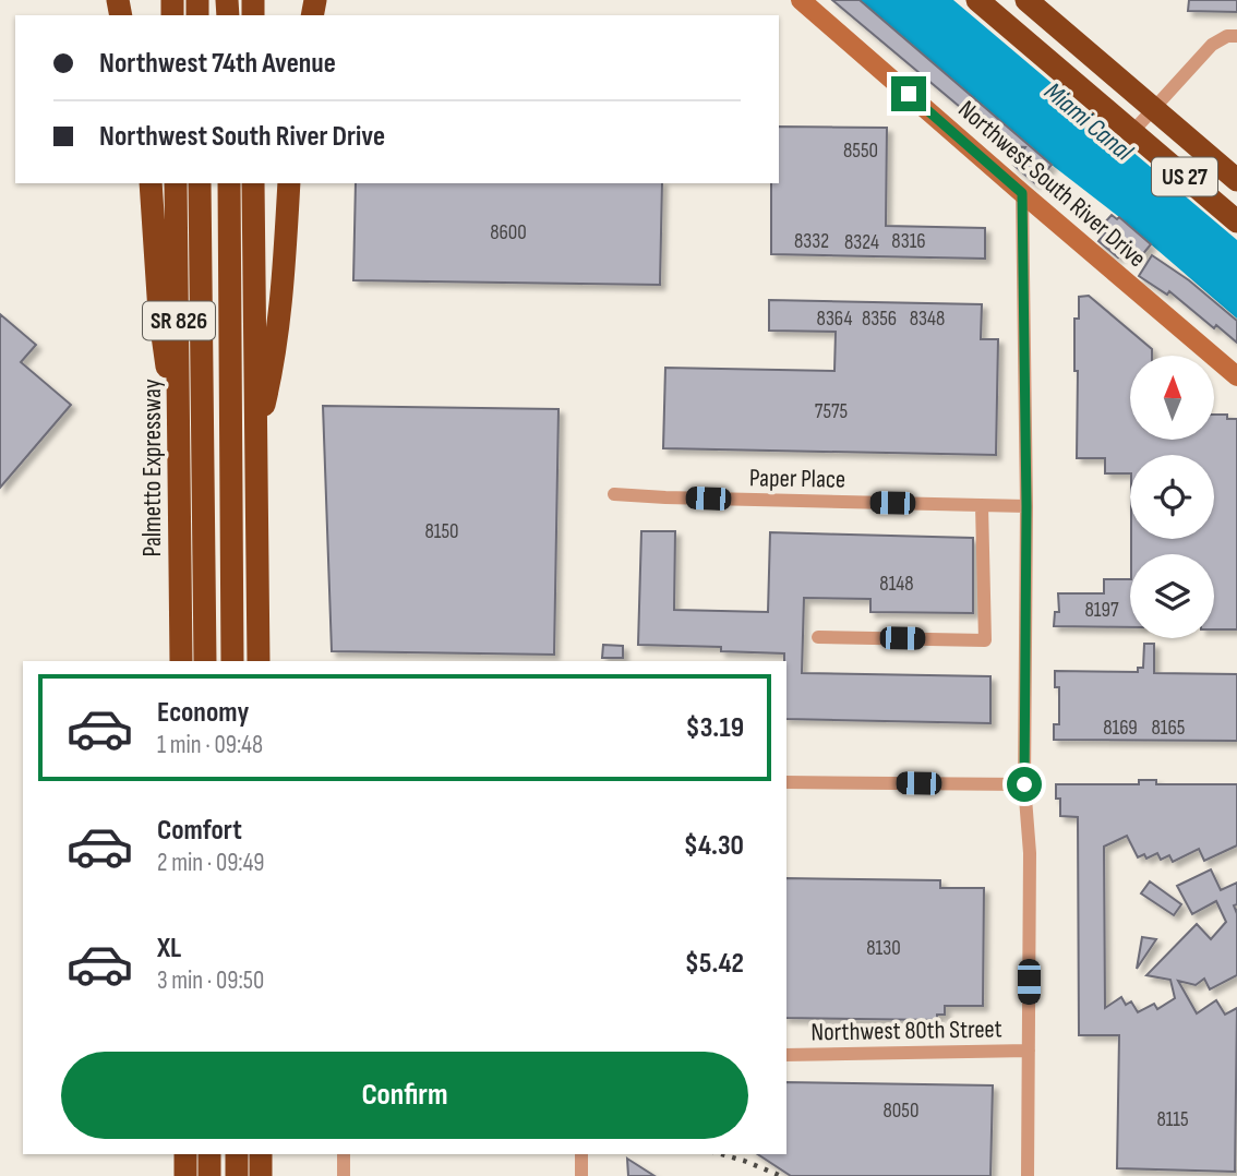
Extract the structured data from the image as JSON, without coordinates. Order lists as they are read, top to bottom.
{
  "streets": {
    "highway": ["US 27", "SR 826", "Palmetto Expressway"],
    "street": ["Northwest South River Drive", "Paper Place", "Northwest 80th Street"]
  },
  "water": ["Miami Canal"],
  "house_numbers": [
    "8550",
    "8600",
    "8332",
    "8316",
    "8324",
    "8364",
    "8356",
    "8348",
    "7575",
    "8150",
    "8148",
    "8197",
    "8169",
    "8165",
    "8130",
    "8050",
    "8115"
  ],
  "north": "top",
  "page": {
    "banner": ["Northwest 74th Avenue", "Northwest South River Drive"],
    "list": [
      {
        "name": "Economy",
        "note": "1 min · 09:48",
        "value": "$3.19"
      },
      {
        "name": "Comfort",
        "note": "2 min · 09:49",
        "value": "$4.30"
      },
      {
        "name": "XL",
        "note": "3 min · 09:50",
        "value": "$5.42"
      }
    ],
    "buttons": "Confirm"
  }
}
